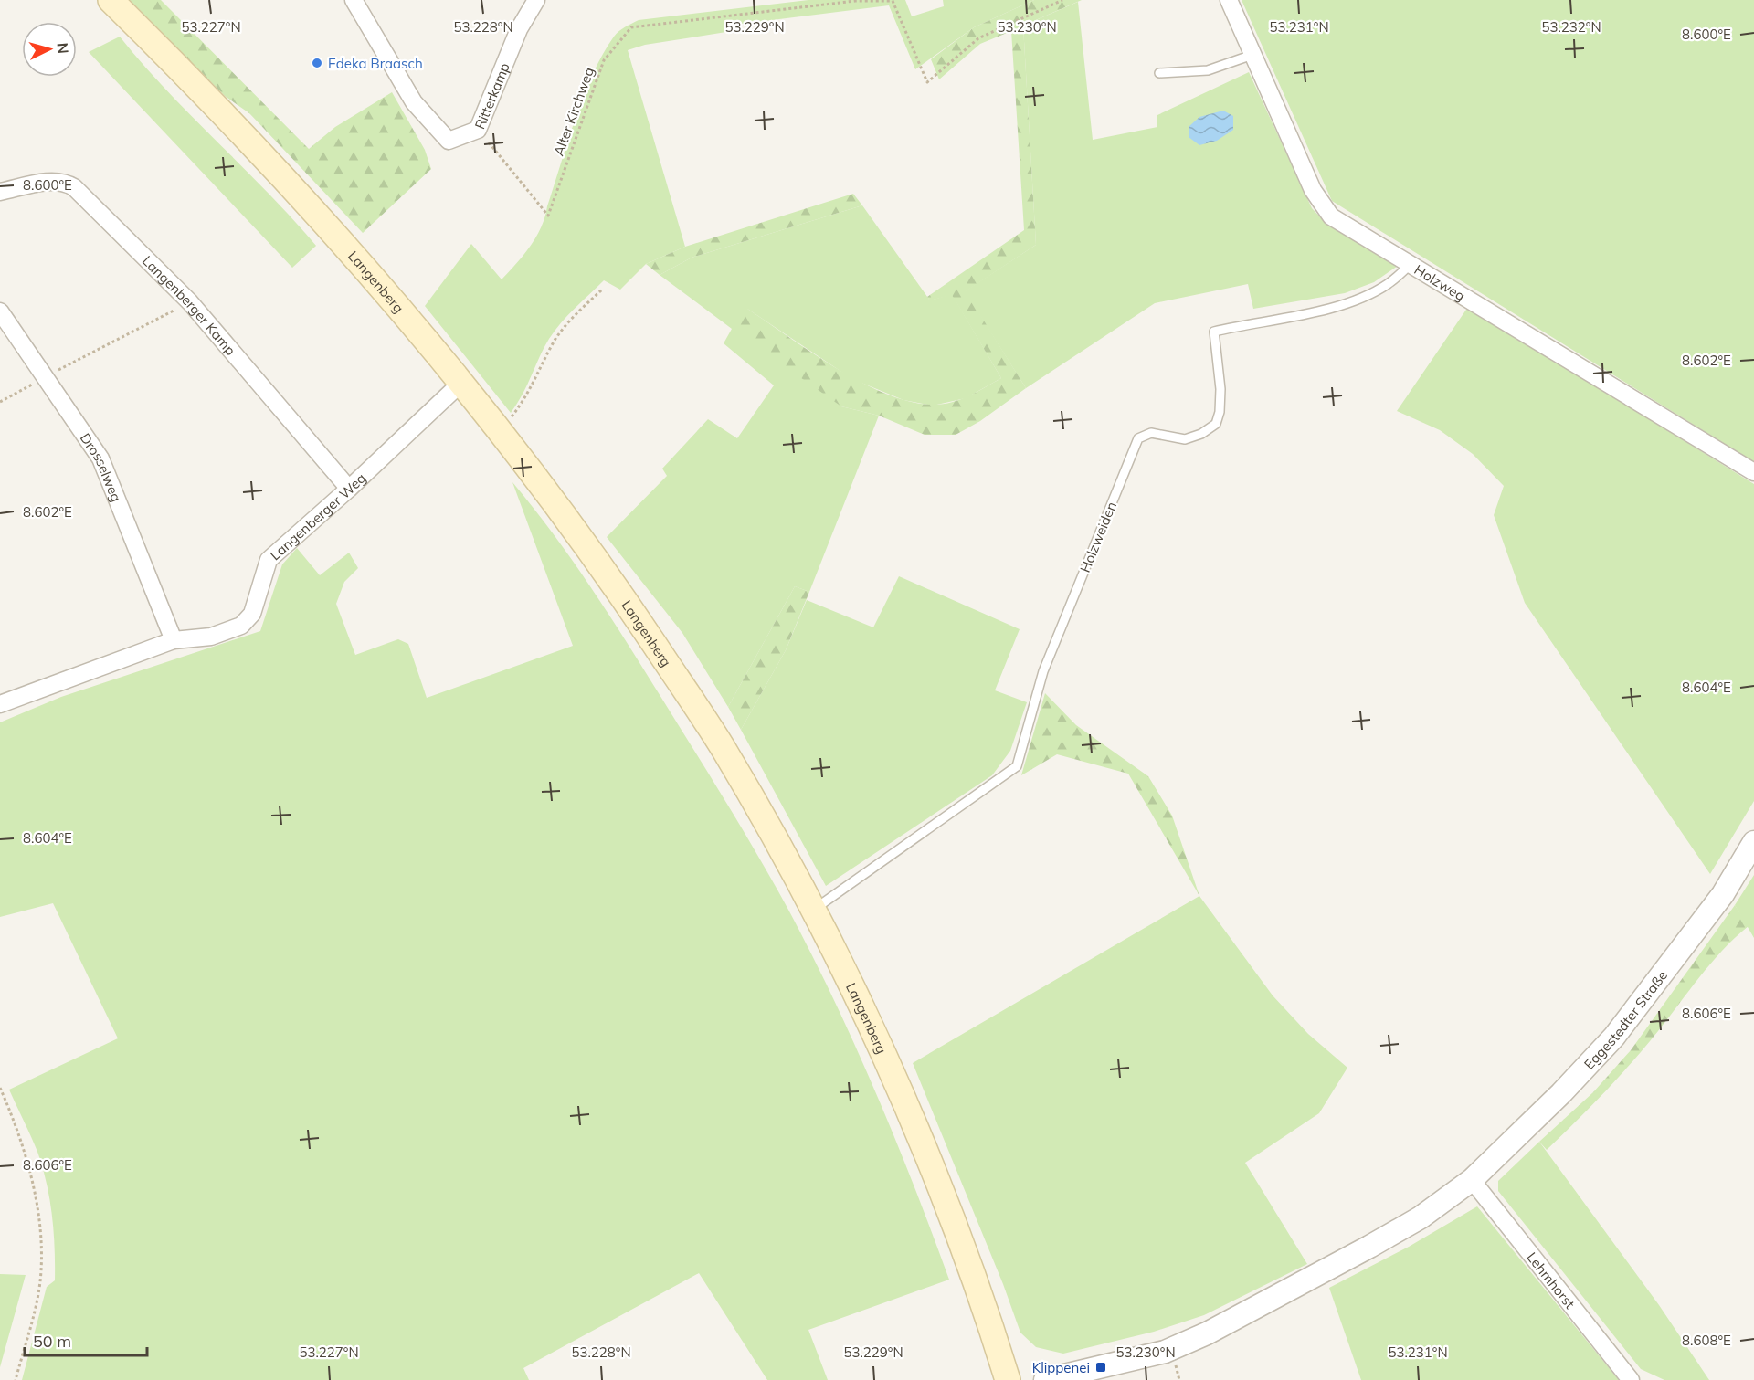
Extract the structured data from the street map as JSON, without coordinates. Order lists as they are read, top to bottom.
{
  "streets": {
    "main road": ["Langenberg"],
    "street": [
      "Ritterkamp",
      "Holzweg",
      "Langenberger Kamp",
      "Drosselweg",
      "Langenberger Weg",
      "Eggestedter Straße",
      "Lehmhorst"
    ],
    "lane": ["Holzweiden"],
    "path": ["Alter Kirchweg"]
  },
  "crossings": [
    ["Ritterkamp", "Alter Kirchweg"],
    ["Langenberg", "Langenberger Weg"],
    ["Langenberg", "Holzweiden"],
    ["Holzweg", "Holzweiden"],
    ["Langenberger Kamp", "Langenberger Weg"],
    ["Drosselweg", "Langenberger Weg"],
    ["Eggestedter Straße", "Lehmhorst"]
  ],
  "places": {
    "other": ["Edeka Braasch"],
    "transit": ["Klippenei"]
  },
  "scale_bar": "50 m",
  "north": "right",
  "coordinates": [
    "53.227°N",
    "53.228°N",
    "53.229°N",
    "53.230°N",
    "53.231°N",
    "53.232°N",
    "8.600°E",
    "8.602°E",
    "8.604°E",
    "8.606°E",
    "8.608°E"
  ]
}
